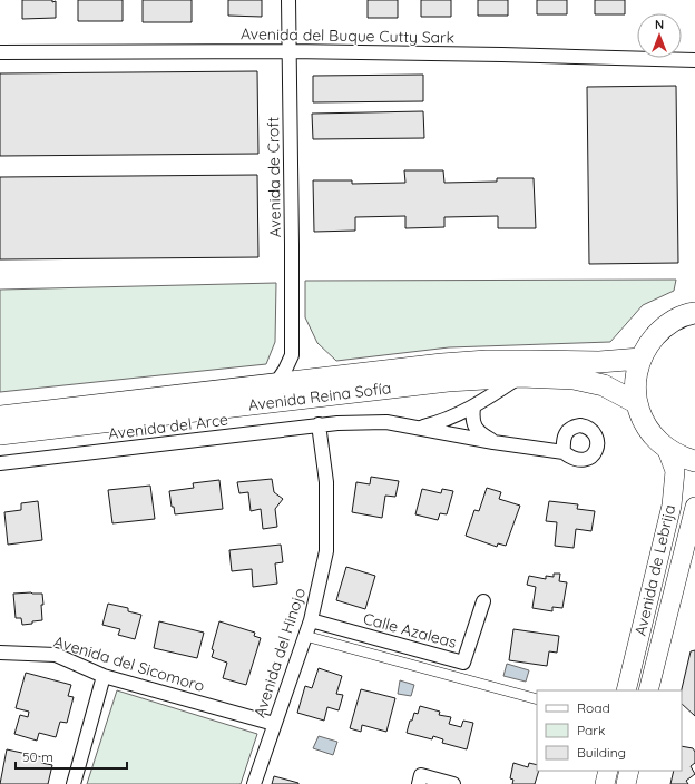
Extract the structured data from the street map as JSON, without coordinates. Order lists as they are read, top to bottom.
{
  "streets": {
    "main road": ["Avenida Reina Sofía", "Avenida de Lebrija"],
    "street": [
      "Avenida del Buque Cutty Sark",
      "Avenida de Croft",
      "Avenida del Arce",
      "Calle Azaleas",
      "Avenida del Hinojo",
      "Avenida del Sicomoro"
    ]
  },
  "crossings": [
    ["Avenida del Buque Cutty Sark", "Avenida de Croft"],
    ["Avenida de Croft", "Avenida Reina Sofía"],
    ["Avenida Reina Sofía", "Avenida del Arce"],
    ["Avenida del Arce", "Avenida del Hinojo"],
    ["Calle Azaleas", "Avenida del Hinojo"],
    ["Avenida del Hinojo", "Avenida del Sicomoro"]
  ],
  "legend": ["Road", "Park", "Building"],
  "scale_bar": "50 m",
  "north": "top"
}
